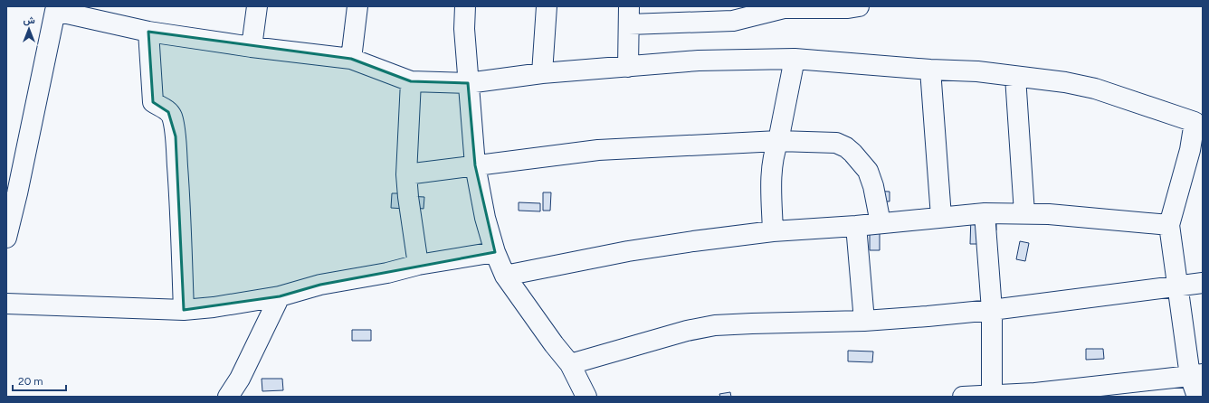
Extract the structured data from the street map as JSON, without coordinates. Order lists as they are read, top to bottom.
{
  "scale_bar": "20 m",
  "north": "top"
}
